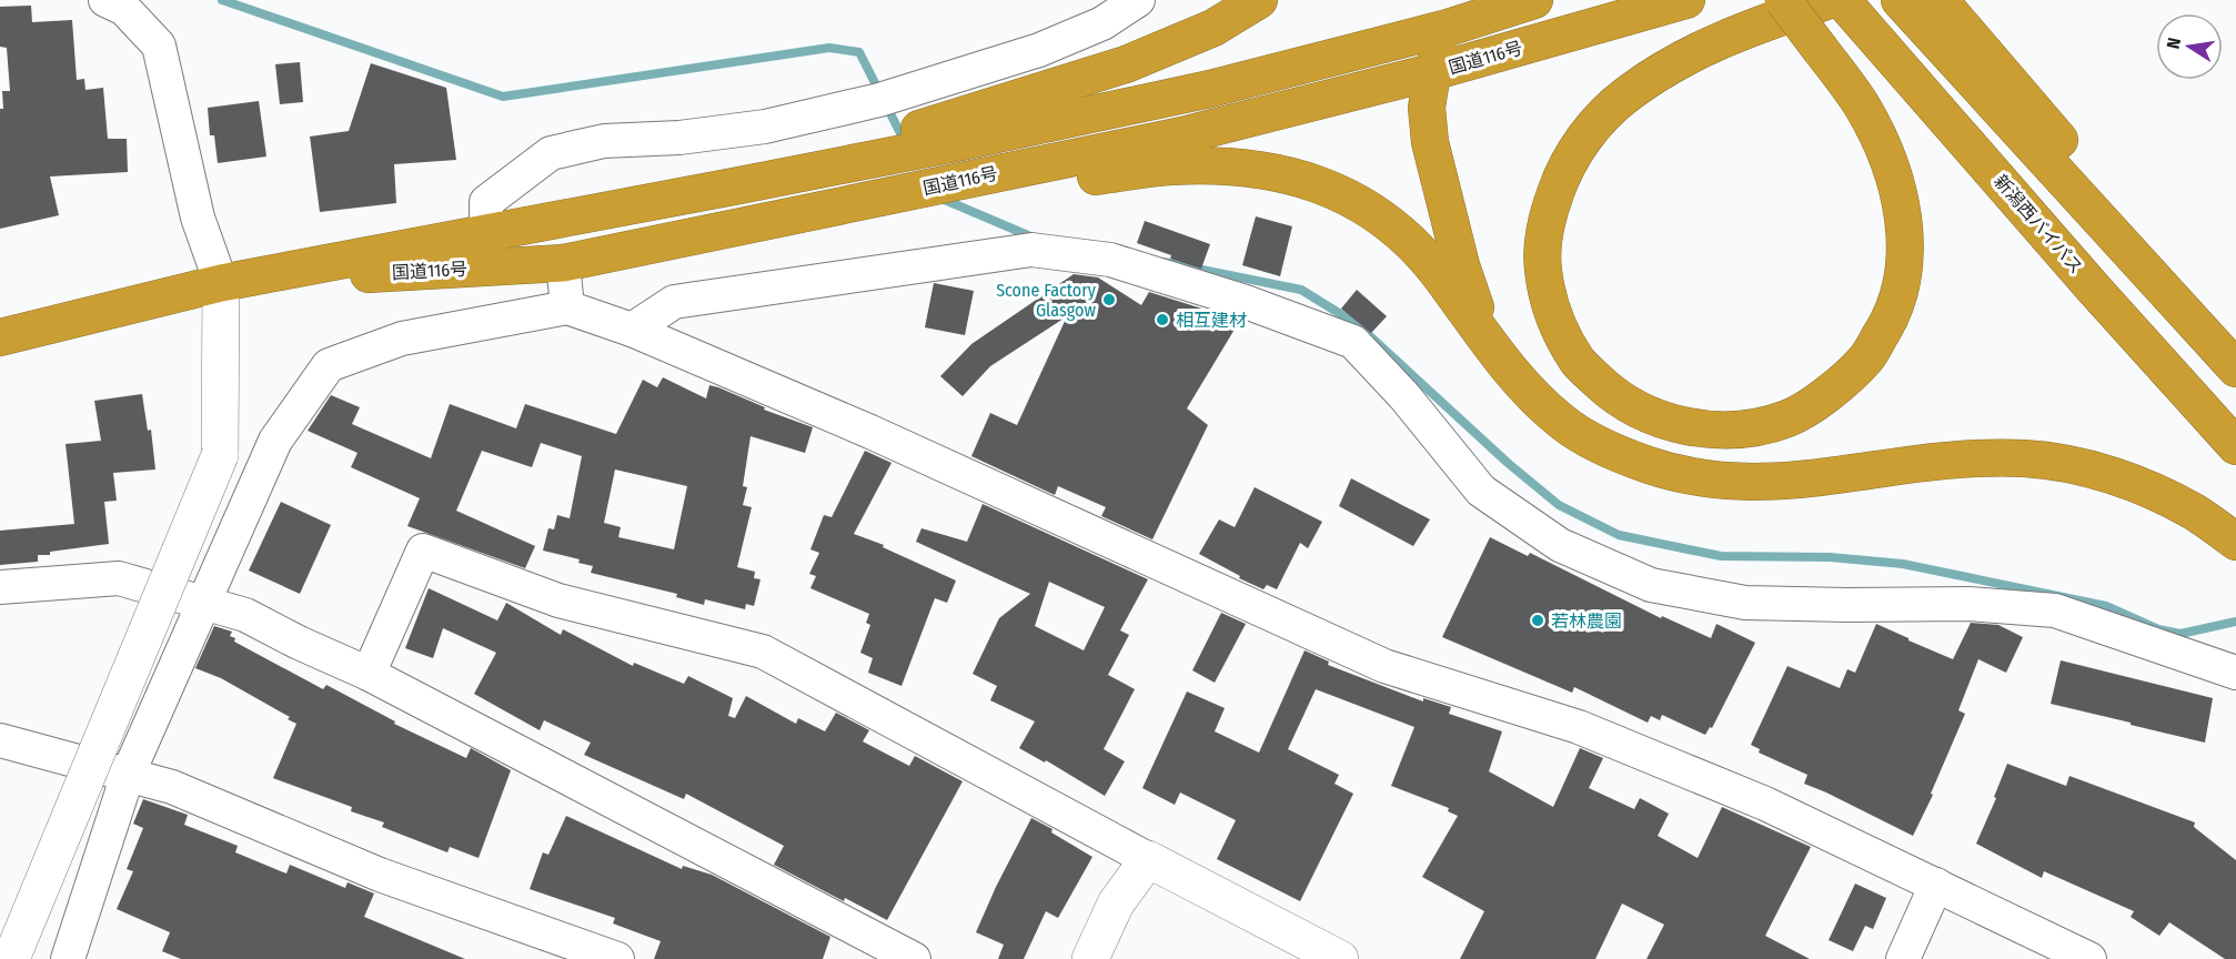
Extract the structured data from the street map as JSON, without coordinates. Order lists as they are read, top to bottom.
{
  "streets": {
    "highway": ["国道116号", "新潟西バイパス"]
  },
  "places": ["Scone Factory Glasgow", "相互建材", "若林農園"],
  "north": "left"
}
